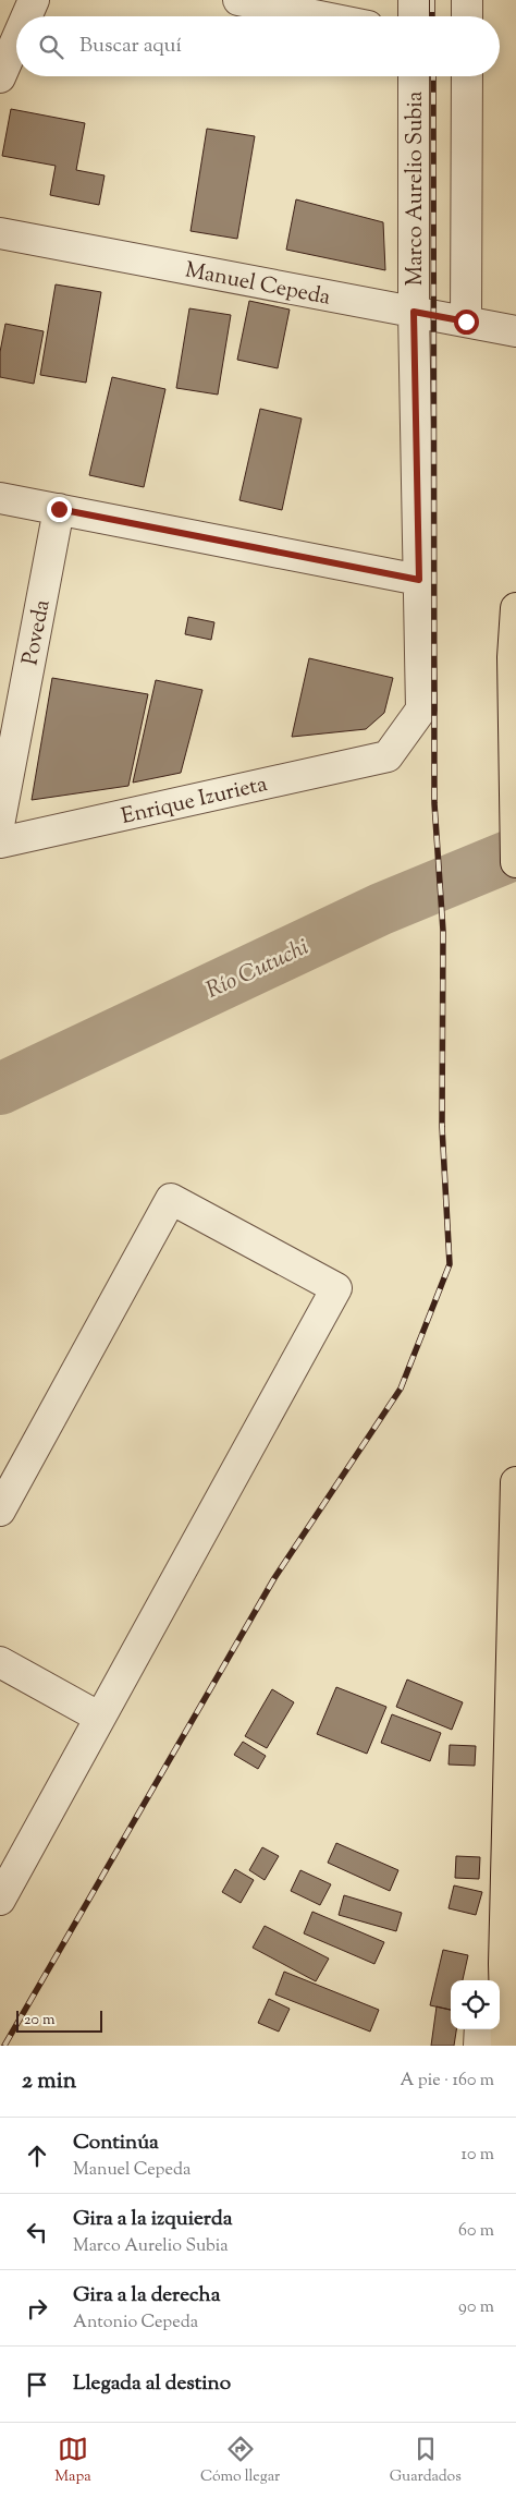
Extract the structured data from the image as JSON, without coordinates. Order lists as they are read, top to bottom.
{
  "streets": {
    "street": [
      "Marco Aurelio Subia",
      "Manuel Cepeda",
      "Poveda",
      "Enrique Izurieta"
    ]
  },
  "crossings": [
    ["Marco Aurelio Subia", "Manuel Cepeda"],
    ["Marco Aurelio Subia", "Enrique Izurieta"]
  ],
  "water": ["Río Cutuchi"],
  "scale_bar": "20 m",
  "page": {
    "search": "Buscar aquí",
    "scale": "20 m",
    "heading": ["2 min", "A pie · 160 m"],
    "list": [
      ["Continúa", "Manuel Cepeda", "10 m"],
      ["Gira a la izquierda", "Marco Aurelio Subia", "60 m"],
      ["Gira a la derecha", "Antonio Cepeda", "90 m"],
      "Llegada al destino"
    ],
    "nav": ["Mapa", "Cómo llegar", "Guardados"]
  }
}
